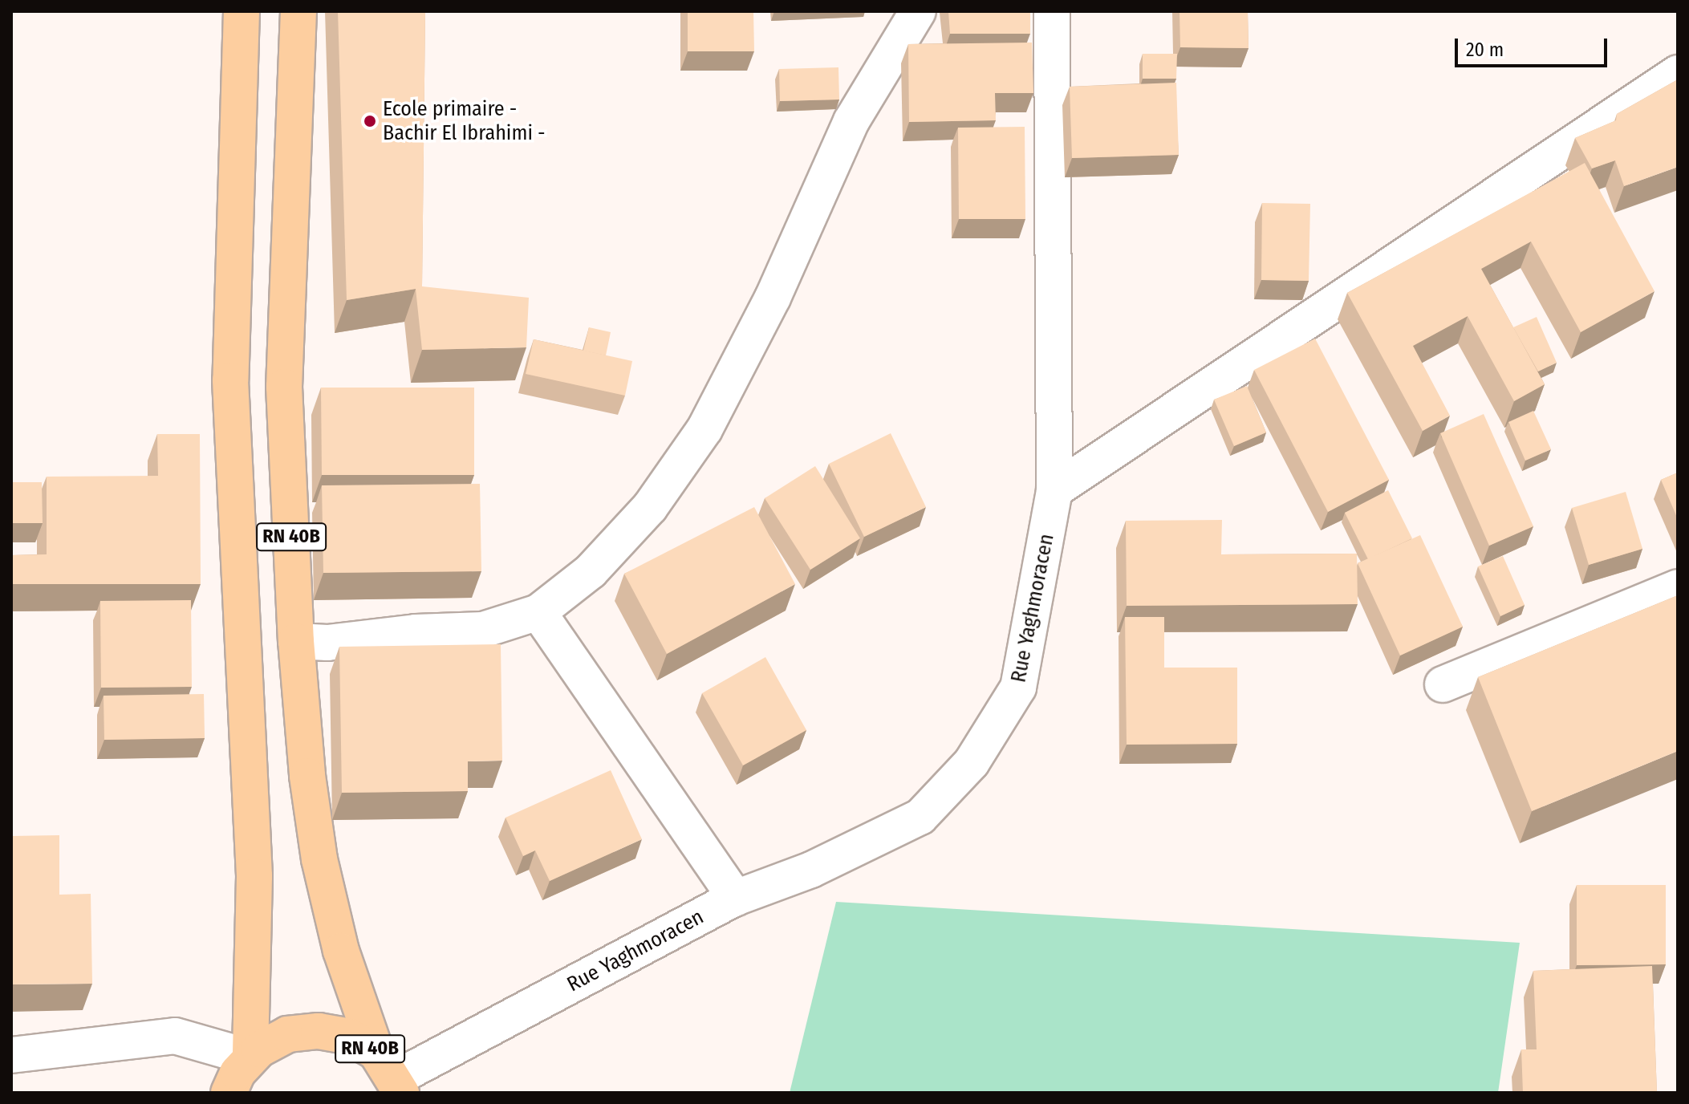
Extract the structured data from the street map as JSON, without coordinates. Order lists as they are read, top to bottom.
{
  "streets": {
    "main road": ["RN 40B"],
    "street": ["Rue Yaghmoracen"]
  },
  "crossings": [
    ["RN 40B", "Rue Yaghmoracen"]
  ],
  "places": ["Ecole primaire - Bachir El Ibrahimi -"],
  "scale_bar": "20 m"
}
